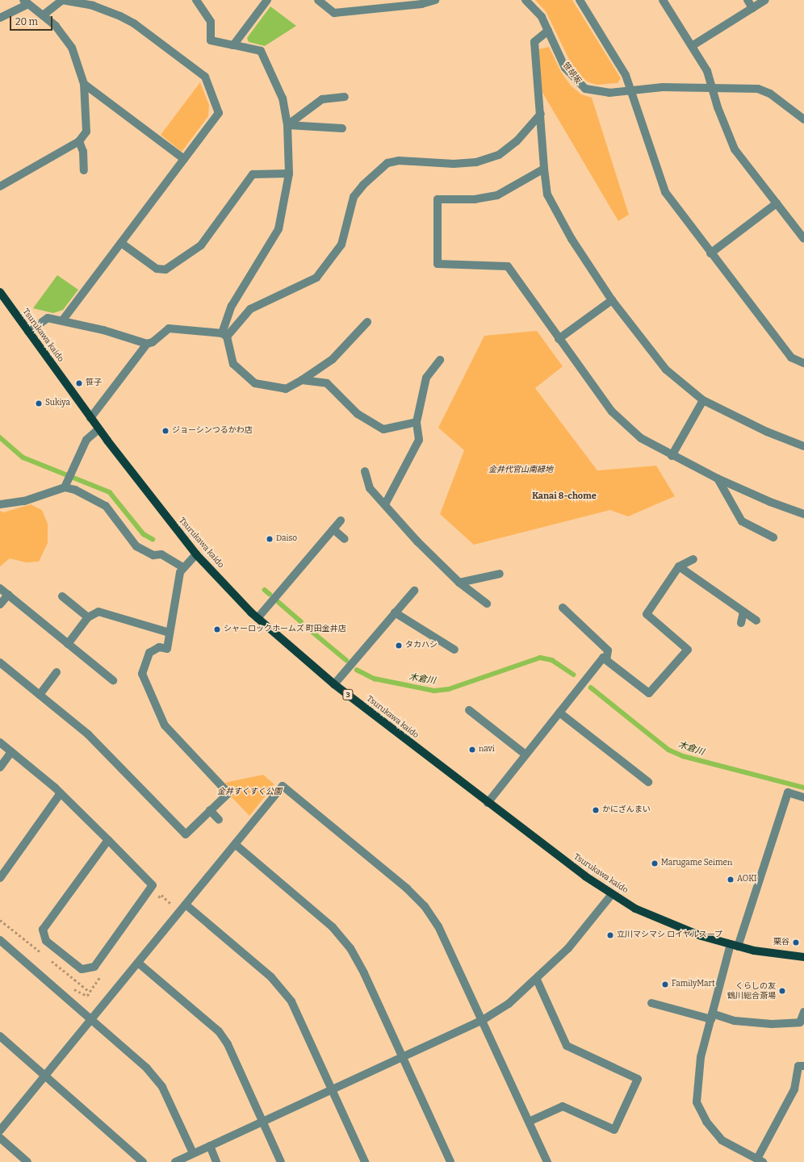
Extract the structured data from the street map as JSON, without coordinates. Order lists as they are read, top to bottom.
{
  "streets": {
    "main road": ["Tsurukawa kaido", "3"],
    "street": ["笹胡坂"]
  },
  "districts": ["Kanai 8-chome"],
  "water": ["木倉川"],
  "parks": ["金井代官山南緑地", "金井すくすく公園"],
  "places": [
    "笹子",
    "Sukiya",
    "ジョーシンつるかわ店",
    "Daiso",
    "シャーロックホームズ 町田金井店",
    "タカハシ",
    "navi",
    "かにざんまい",
    "Marugame Seimen",
    "AOKI",
    "立川マシマシ ロイヤルスープ",
    "栗谷",
    "FamilyMart",
    "くらしの友 鶴川総合斎場"
  ],
  "scale_bar": "20 m"
}
